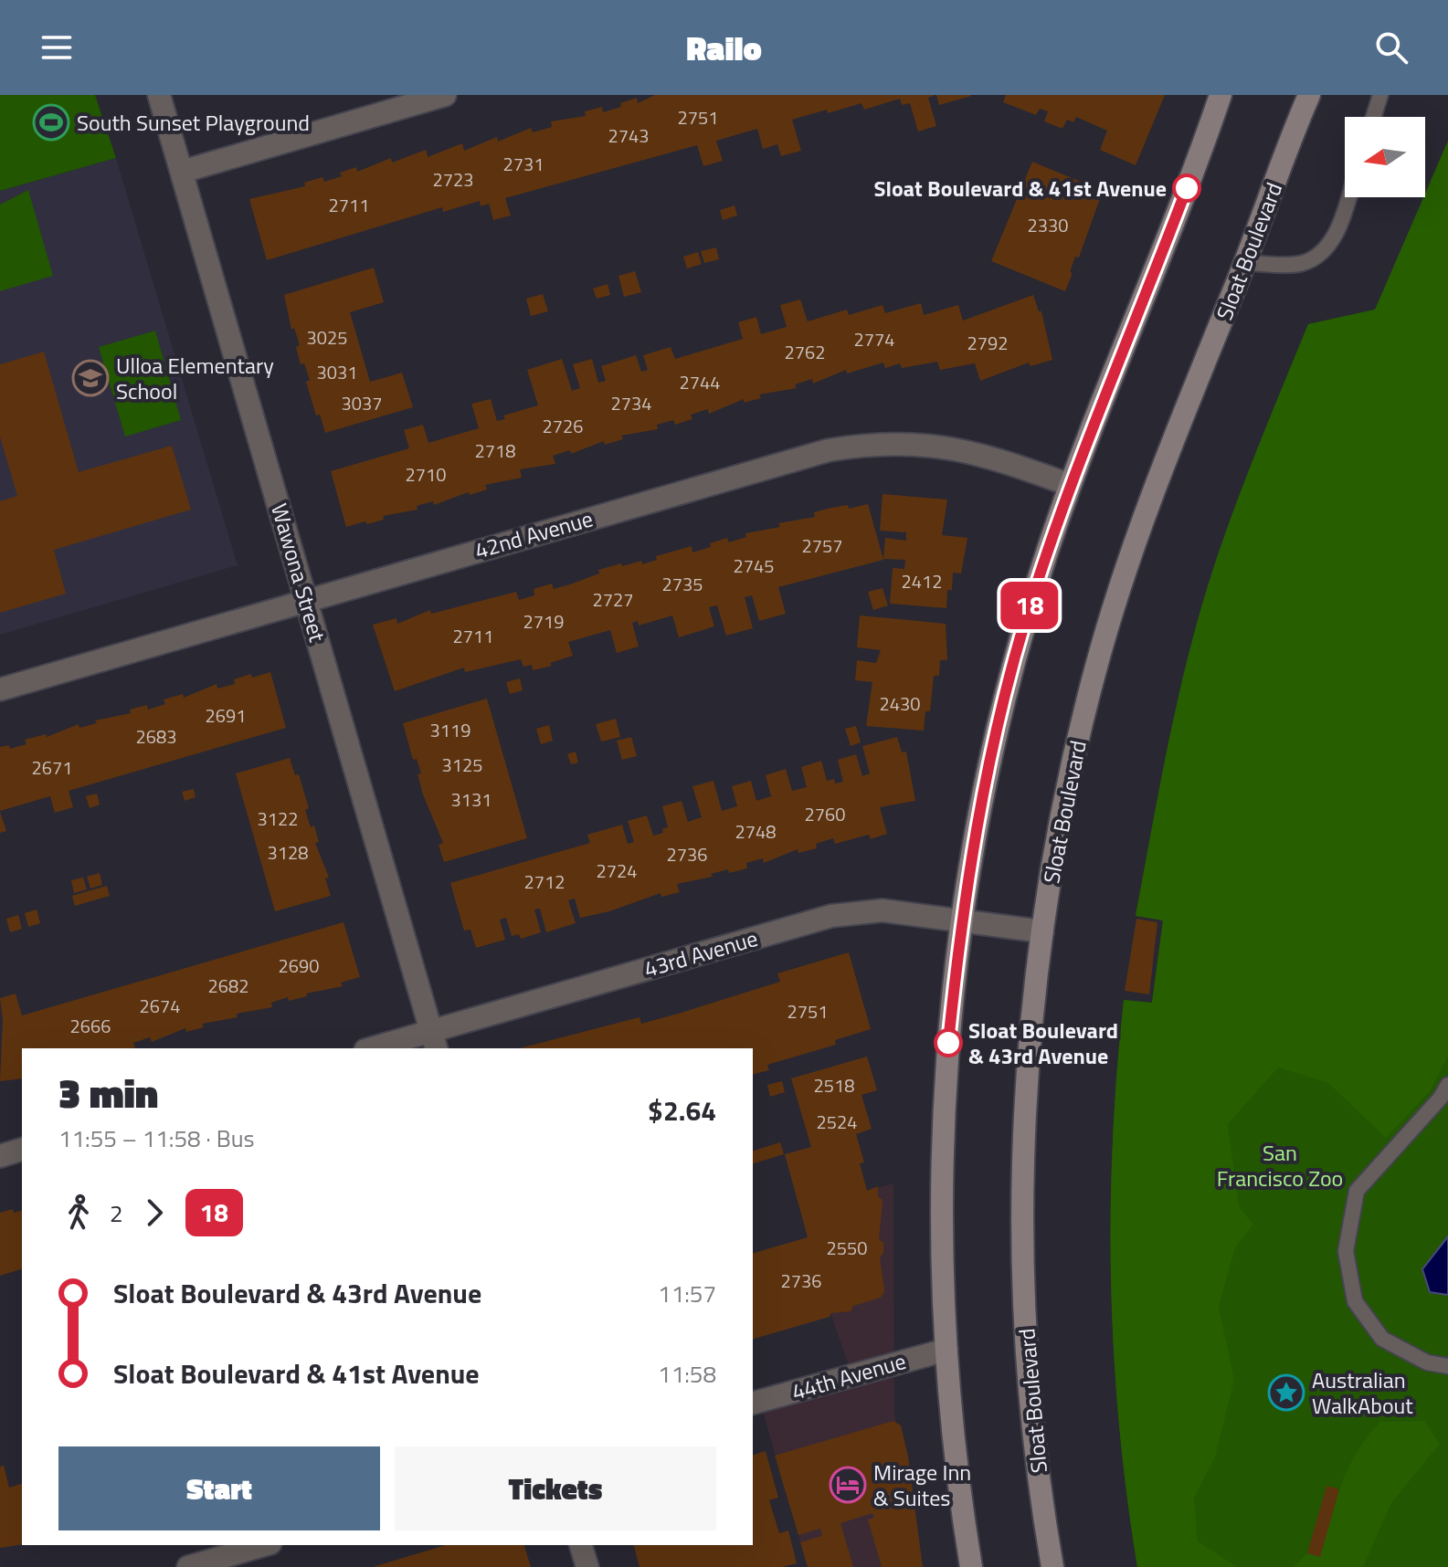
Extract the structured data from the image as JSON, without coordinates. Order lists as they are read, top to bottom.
{
  "streets": {
    "street": [
      "Sloat Boulevard",
      "42nd Avenue",
      "Wawona Street",
      "43rd Avenue",
      "44th Avenue"
    ]
  },
  "crossings": [
    ["Sloat Boulevard", "43rd Avenue"],
    ["42nd Avenue", "Wawona Street"],
    ["Wawona Street", "43rd Avenue"]
  ],
  "parks": ["San Francisco Zoo"],
  "places": {
    "sports": ["South Sunset Playground"],
    "other": ["Sloat Boulevard & 41st Avenue", "Sloat Boulevard & 43rd Avenue"],
    "school or university": ["Ulloa Elementary School"],
    "place": ["Australian WalkAbout"],
    "hotel": ["Mirage Inn & Suites"]
  },
  "lines": ["bus line 18"],
  "house_numbers": [
    "2751",
    "2743",
    "2731",
    "2723",
    "2711",
    "2330",
    "3025",
    "2774",
    "2792",
    "2762",
    "3031",
    "2744",
    "3037",
    "2734",
    "2726",
    "2718",
    "2710",
    "2757",
    "2745",
    "2412",
    "2735",
    "2727",
    "2719",
    "2711",
    "2430",
    "2691",
    "3119",
    "2683",
    "3125",
    "2671",
    "3131",
    "2760",
    "3122",
    "2748",
    "3128",
    "2736",
    "2724",
    "2712",
    "2690",
    "2682",
    "2674",
    "2751",
    "2666",
    "2518",
    "2524",
    "2550",
    "2736"
  ],
  "north": "left",
  "page": {
    "header": "Railo",
    "on_map": "18",
    "heading": ["3 min", "11:55 – 11:58 · Bus", "$2.64"],
    "legs": ["2", "18"],
    "list": [
      {
        "name": "Sloat Boulevard & 43rd Avenue",
        "value": "11:57"
      },
      {
        "name": "Sloat Boulevard & 41st Avenue",
        "value": "11:58"
      }
    ],
    "buttons": ["Start", "Tickets"]
  }
}
